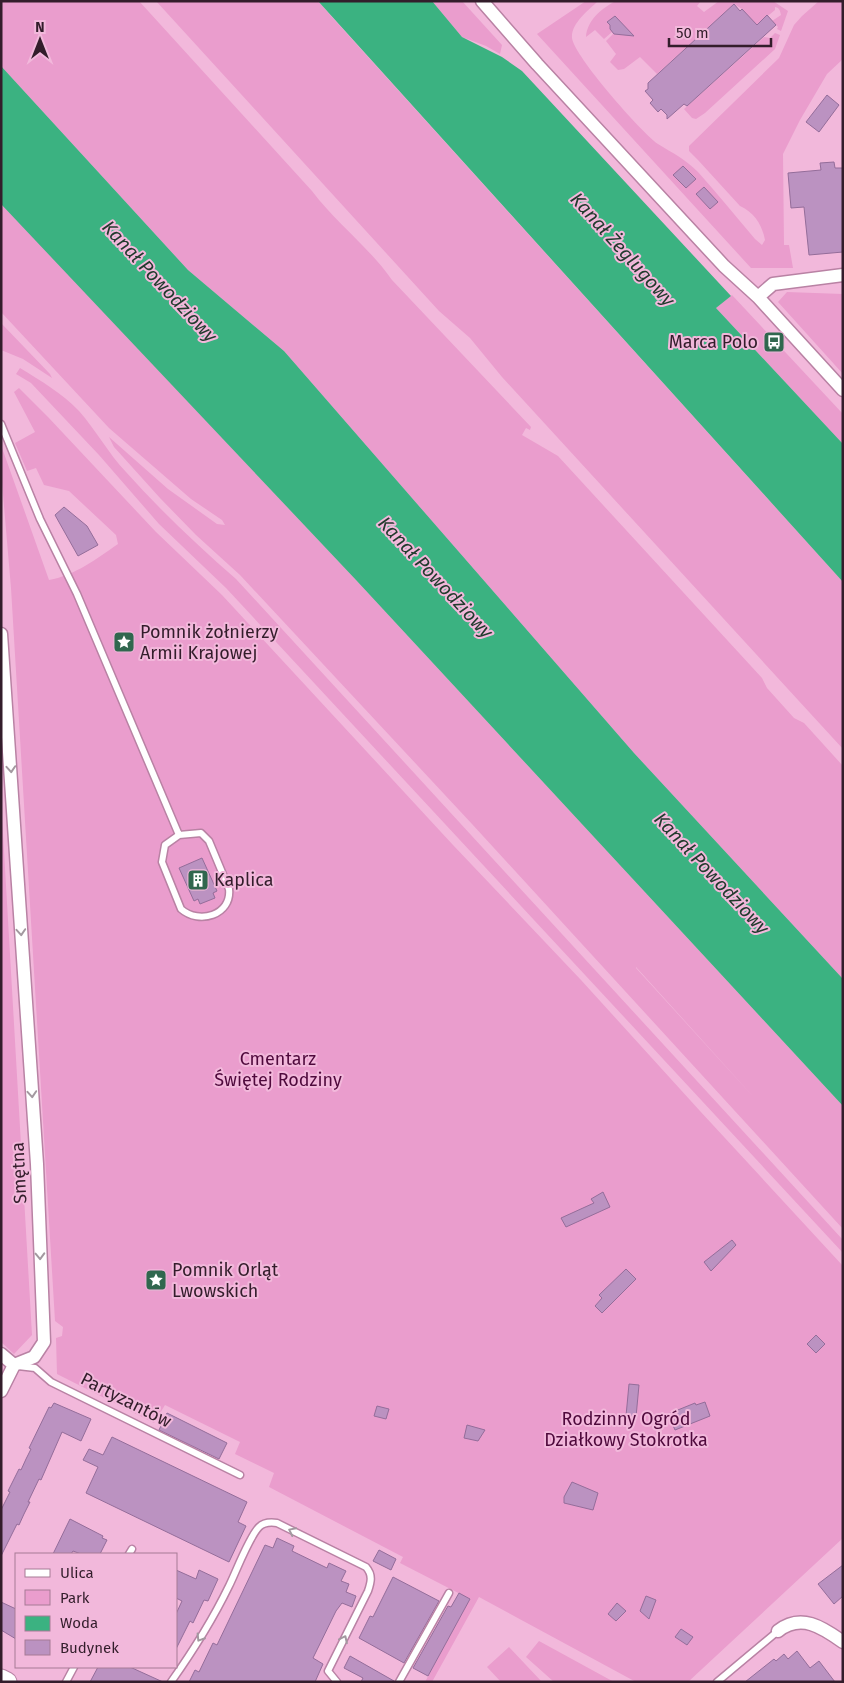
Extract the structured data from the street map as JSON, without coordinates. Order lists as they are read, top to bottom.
{
  "streets": {
    "street": ["Smętna", "Partyzantów"]
  },
  "crossings": [
    ["Smętna", "Partyzantów"]
  ],
  "one_way": ["Smętna"],
  "water": ["Kanał Żeglugowy", "Kanał Powodziowy"],
  "parks": ["Cmentarz Świętej Rodziny", "Rodzinny Ogród Działkowy Stokrotka"],
  "places": {
    "bus stop": ["Marca Polo"],
    "place": ["Pomnik żołnierzy Armii Krajowej", "Pomnik Orląt Lwowskich"],
    "building": ["Kaplica"]
  },
  "legend": [
    "Ulica",
    "Park",
    "Woda",
    "Budynek"
  ],
  "scale_bar": "50 m",
  "north": "top"
}
